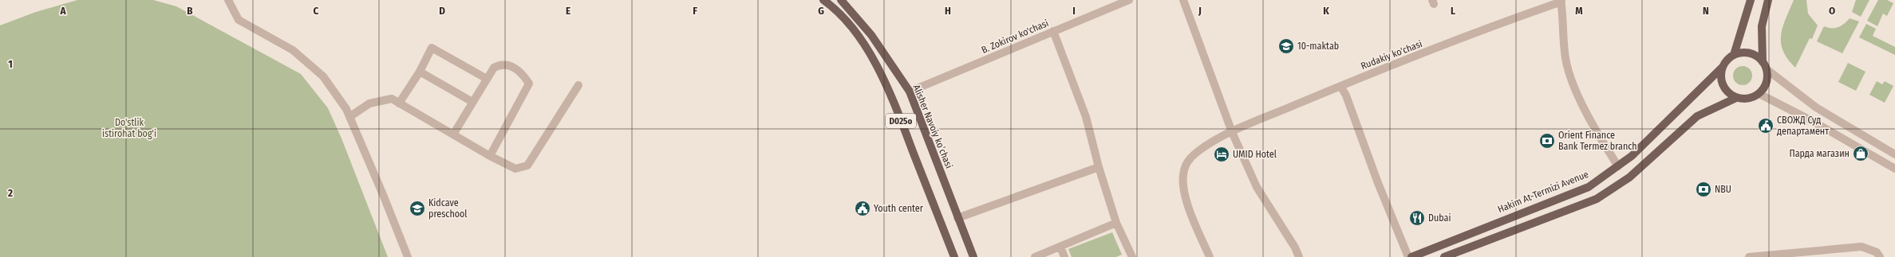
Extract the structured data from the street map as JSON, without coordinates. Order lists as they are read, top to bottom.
{
  "streets": {
    "main road": ["D025o", "Alisher Navoiy ko’chasi", "Hakim At-Termizi Avenue"],
    "street": ["B. Zokirov ko'chasi", "Rudakiy ko'chasi"]
  },
  "crossings": [
    ["B. Zokirov ko'chasi", "Alisher Navoiy ko’chasi"]
  ],
  "parks": ["Do'stlik istirohat bog'i"],
  "places": {
    "school or university": ["10-maktab", "Kidcave preschool"],
    "public building": ["СВОЖД Суд департамент", "Youth center"],
    "bank": ["Orient Finance Bank Termez branch", "NBU"],
    "shop": ["Парда магазин"],
    "hotel": ["UMID Hotel"],
    "restaurant": ["Dubai"]
  },
  "grid": {
    "columns": [
      "A",
      "B",
      "C",
      "D",
      "E",
      "F",
      "G",
      "H",
      "I",
      "J",
      "K",
      "L",
      "M",
      "N",
      "O"
    ],
    "rows": ["1", "2"]
  }
}
